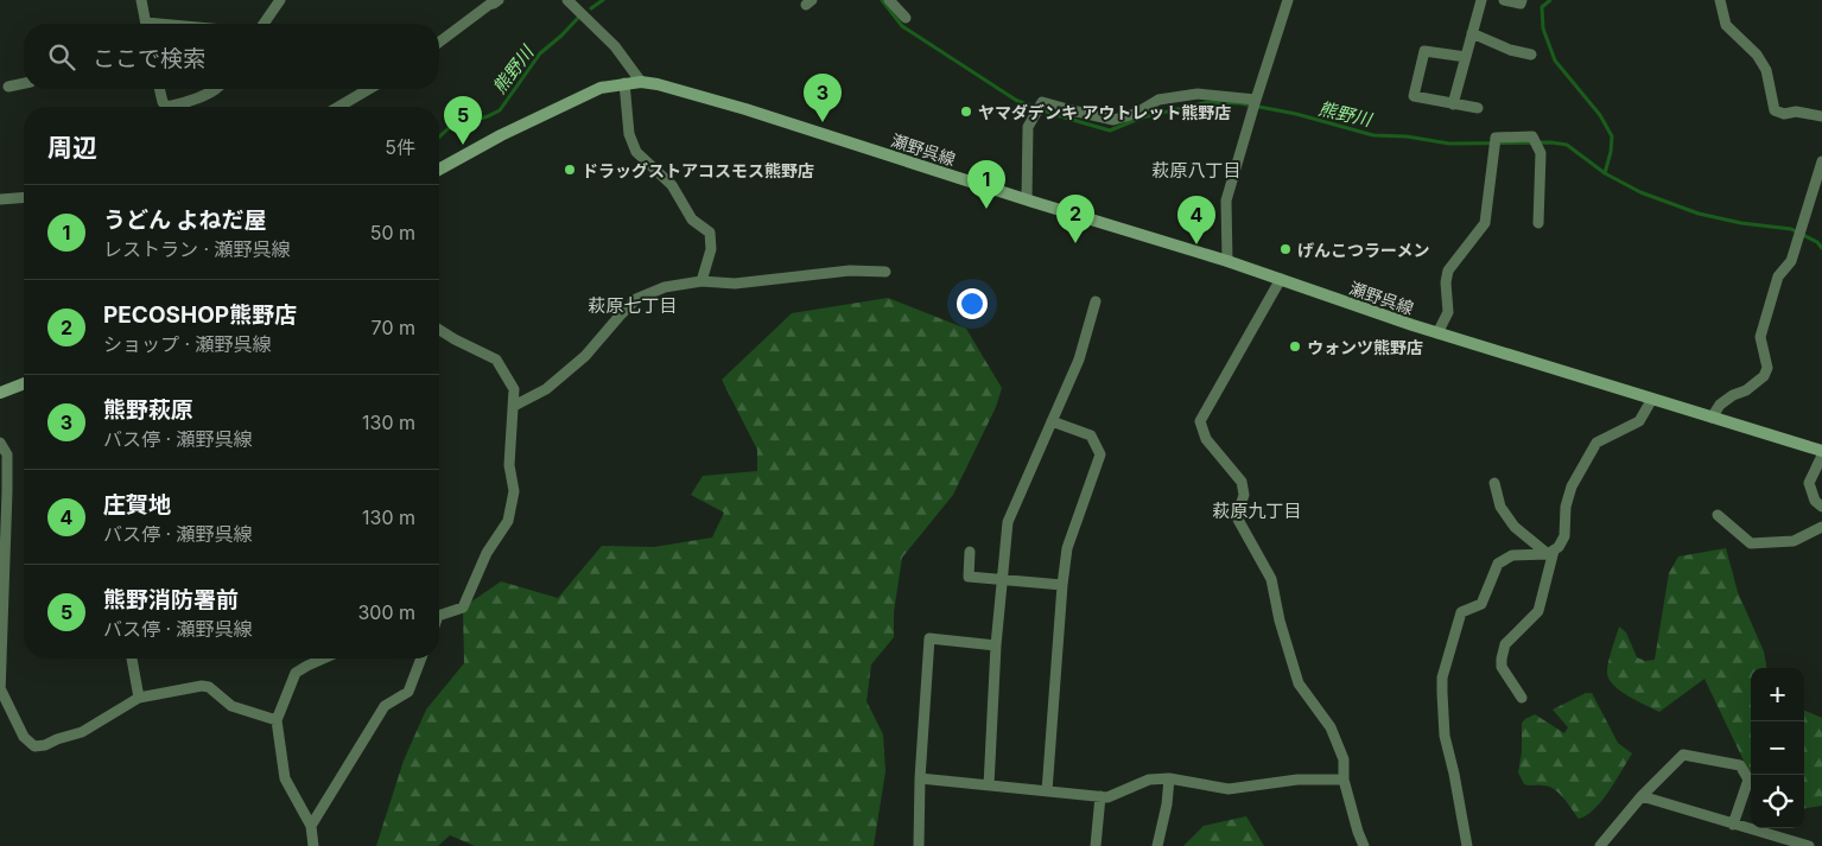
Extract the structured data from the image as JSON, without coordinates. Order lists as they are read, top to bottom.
{
  "streets": {
    "main road": ["瀬野呉線"]
  },
  "districts": ["萩原八丁目", "萩原七丁目", "萩原九丁目"],
  "water": ["熊野川"],
  "places": [
    "ヤマダデンキ アウトレット熊野店",
    "ドラッグストアコスモス熊野店",
    "げんこつラーメン",
    "ウォンツ熊野店"
  ],
  "page": {
    "search": "ここで検索",
    "pins": [
      "3",
      "5",
      "1",
      "2",
      "4"
    ],
    "heading": ["周辺", "5件"],
    "list": [
      {
        "mark": "1",
        "name": "うどん よねだ屋",
        "note": "レストラン · 瀬野呉線",
        "value": "50 m"
      },
      {
        "mark": "2",
        "name": "PECOSHOP熊野店",
        "note": "ショップ · 瀬野呉線",
        "value": "70 m"
      },
      {
        "mark": "3",
        "name": "熊野萩原",
        "note": "バス停 · 瀬野呉線",
        "value": "130 m"
      },
      {
        "mark": "4",
        "name": "庄賀地",
        "note": "バス停 · 瀬野呉線",
        "value": "130 m"
      },
      {
        "mark": "5",
        "name": "熊野消防署前",
        "note": "バス停 · 瀬野呉線",
        "value": "300 m"
      }
    ],
    "map_buttons": ["+", "−"]
  }
}
